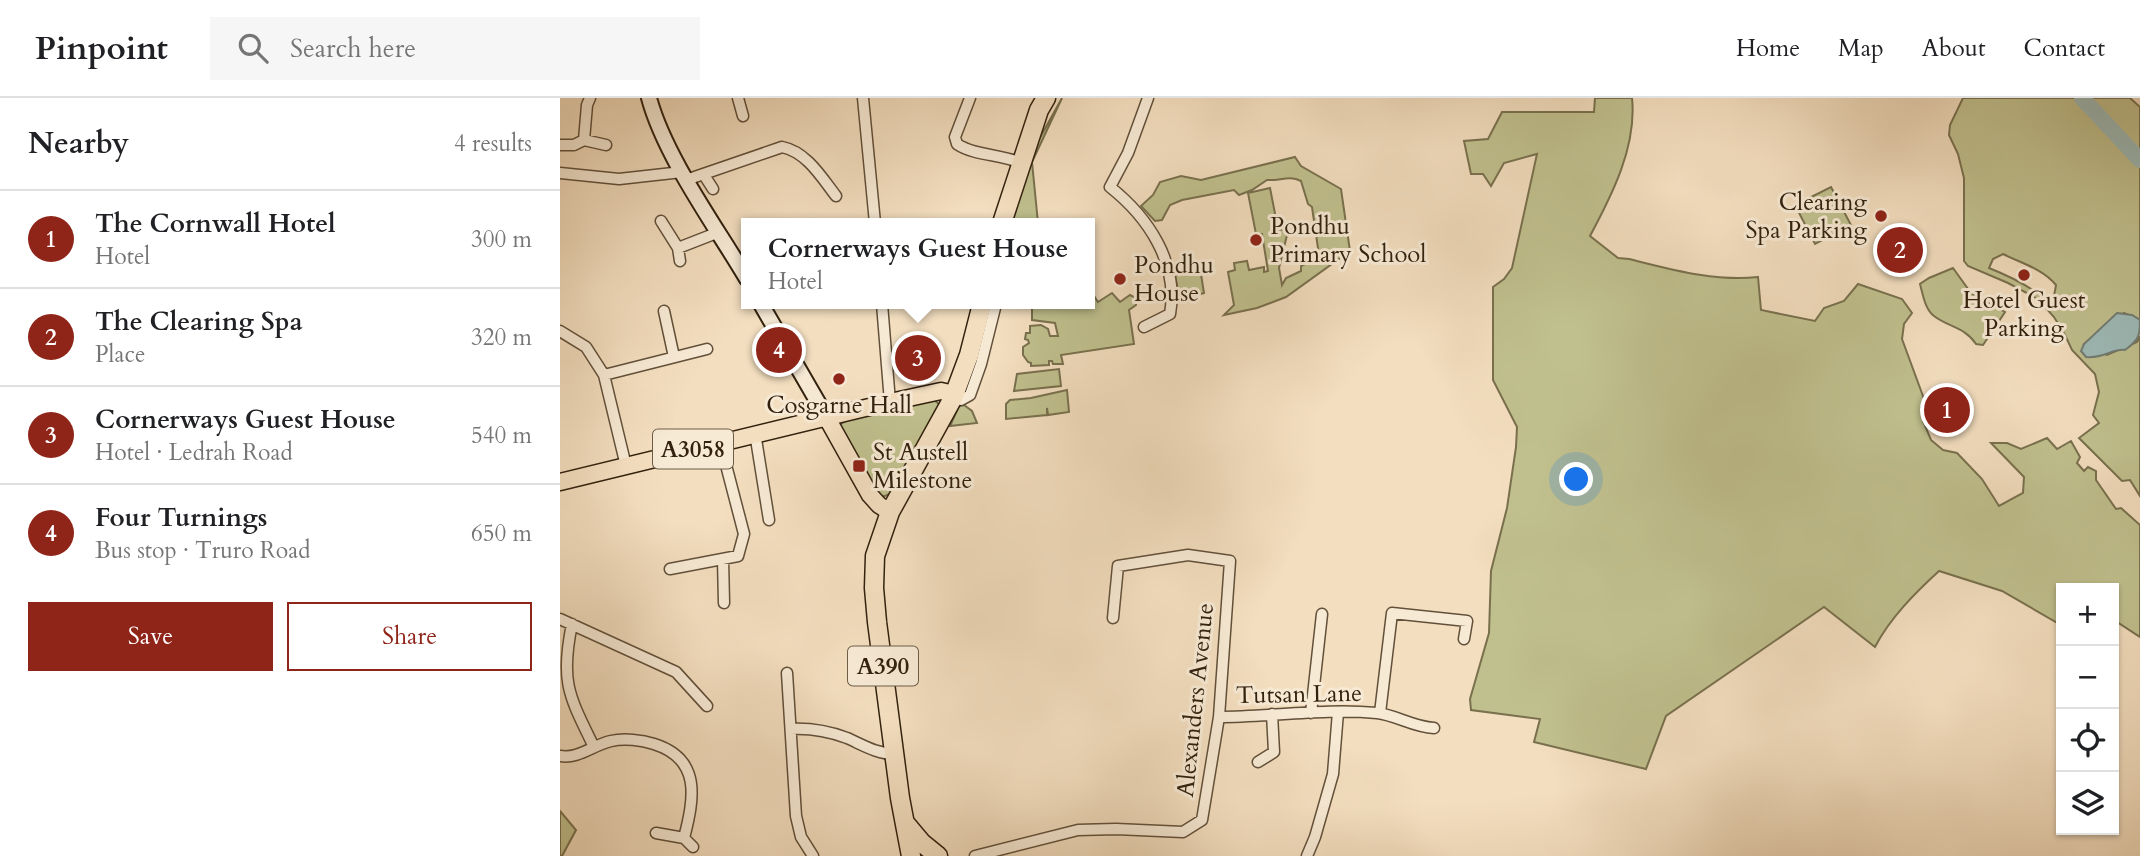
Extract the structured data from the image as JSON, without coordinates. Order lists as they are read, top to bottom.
{
  "streets": {
    "highway": ["A390"],
    "main road": ["A3058"],
    "street": ["Tutsan Lane", "Alexanders Avenue"]
  },
  "crossings": [
    ["A3058", "A390"],
    ["Tutsan Lane", "Alexanders Avenue"]
  ],
  "places": {
    "other": [
      "Clearing Spa Parking",
      "Pondhu Primary School",
      "Hotel Guest Parking",
      "Pondhu House",
      "Cosgarne Hall"
    ],
    "transit": ["St Austell Milestone"]
  },
  "page": {
    "header": "Pinpoint",
    "search": "Search here",
    "nav": [
      "Home",
      "Map",
      "About",
      "Contact"
    ],
    "heading": ["Nearby", "4 results"],
    "list": [
      {
        "mark": "1",
        "name": "The Cornwall Hotel",
        "note": "Hotel",
        "value": "300 m"
      },
      {
        "mark": "2",
        "name": "The Clearing Spa",
        "note": "Place",
        "value": "320 m"
      },
      {
        "mark": "3",
        "name": "Cornerways Guest House",
        "note": "Hotel · Ledrah Road",
        "value": "540 m"
      },
      {
        "mark": "4",
        "name": "Four Turnings",
        "note": "Bus stop · Truro Road",
        "value": "650 m"
      }
    ],
    "popup": ["Cornerways Guest House", "Hotel"],
    "pins": [
      "2",
      "4",
      "3",
      "1"
    ],
    "buttons": ["Save", "Share"],
    "map_buttons": ["+", "−"]
  }
}
